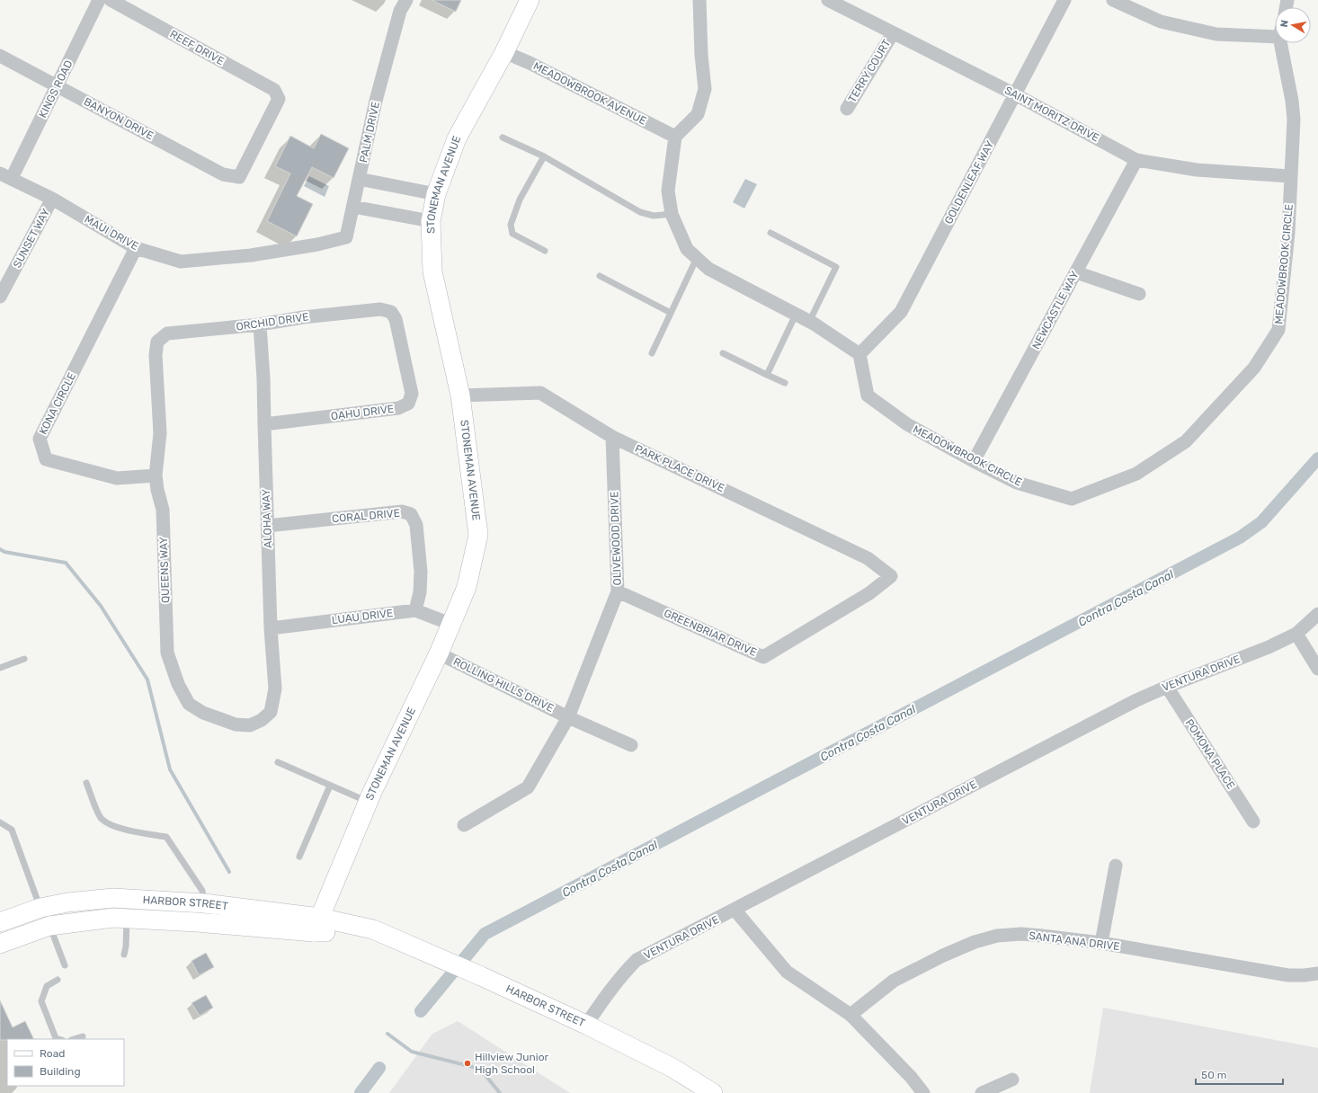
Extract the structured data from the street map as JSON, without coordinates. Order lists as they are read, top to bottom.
{
  "streets": {
    "street": [
      "REEF DRIVE",
      "TERRY COURT",
      "KINGS ROAD",
      "MEADOWBROOK AVENUE",
      "SAINT MORITZ DRIVE",
      "BANYON DRIVE",
      "PALM DRIVE",
      "GOLDENLEAF WAY",
      "STONEMAN AVENUE",
      "MAUI DRIVE",
      "SUNSET WAY",
      "MEADOWBROOK CIRCLE",
      "NEWCASTLE WAY",
      "ORCHID DRIVE",
      "KONA CIRCLE",
      "OAHU DRIVE",
      "PARK PLACE DRIVE",
      "CORAL DRIVE",
      "ALOHA WAY",
      "OLIVEWOOD DRIVE",
      "QUEENS WAY",
      "LUAU DRIVE",
      "GREENBRIAR DRIVE",
      "VENTURA DRIVE",
      "ROLLING HILLS DRIVE",
      "POMONA PLACE",
      "HARBOR STREET",
      "SANTA ANA DRIVE"
    ]
  },
  "crossings": [
    ["REEF DRIVE", "BANYON DRIVE"],
    ["TERRY COURT", "SAINT MORITZ DRIVE"],
    ["KINGS ROAD", "BANYON DRIVE"],
    ["KINGS ROAD", "MAUI DRIVE"],
    ["MEADOWBROOK AVENUE", "STONEMAN AVENUE"],
    ["SAINT MORITZ DRIVE", "GOLDENLEAF WAY"],
    ["SAINT MORITZ DRIVE", "MEADOWBROOK CIRCLE"],
    ["SAINT MORITZ DRIVE", "NEWCASTLE WAY"],
    ["PALM DRIVE", "MAUI DRIVE"],
    ["GOLDENLEAF WAY", "MEADOWBROOK CIRCLE"],
    ["STONEMAN AVENUE", "PARK PLACE DRIVE"],
    ["STONEMAN AVENUE", "LUAU DRIVE"],
    ["STONEMAN AVENUE", "ROLLING HILLS DRIVE"],
    ["STONEMAN AVENUE", "HARBOR STREET"],
    ["MAUI DRIVE", "SUNSET WAY"],
    ["MAUI DRIVE", "KONA CIRCLE"],
    ["MEADOWBROOK CIRCLE", "NEWCASTLE WAY"],
    ["ORCHID DRIVE", "OAHU DRIVE"],
    ["ORCHID DRIVE", "ALOHA WAY"],
    ["ORCHID DRIVE", "QUEENS WAY"],
    ["KONA CIRCLE", "QUEENS WAY"],
    ["OAHU DRIVE", "ALOHA WAY"],
    ["PARK PLACE DRIVE", "OLIVEWOOD DRIVE"],
    ["PARK PLACE DRIVE", "GREENBRIAR DRIVE"],
    ["CORAL DRIVE", "ALOHA WAY"],
    ["CORAL DRIVE", "LUAU DRIVE"],
    ["ALOHA WAY", "QUEENS WAY"],
    ["ALOHA WAY", "LUAU DRIVE"],
    ["OLIVEWOOD DRIVE", "GREENBRIAR DRIVE"],
    ["OLIVEWOOD DRIVE", "ROLLING HILLS DRIVE"],
    ["VENTURA DRIVE", "POMONA PLACE"],
    ["VENTURA DRIVE", "HARBOR STREET"]
  ],
  "water": ["Contra Costa Canal"],
  "places": ["Hillview Junior High School"],
  "legend": ["Road", "Building"],
  "scale_bar": "50 m",
  "north": "left"
}
